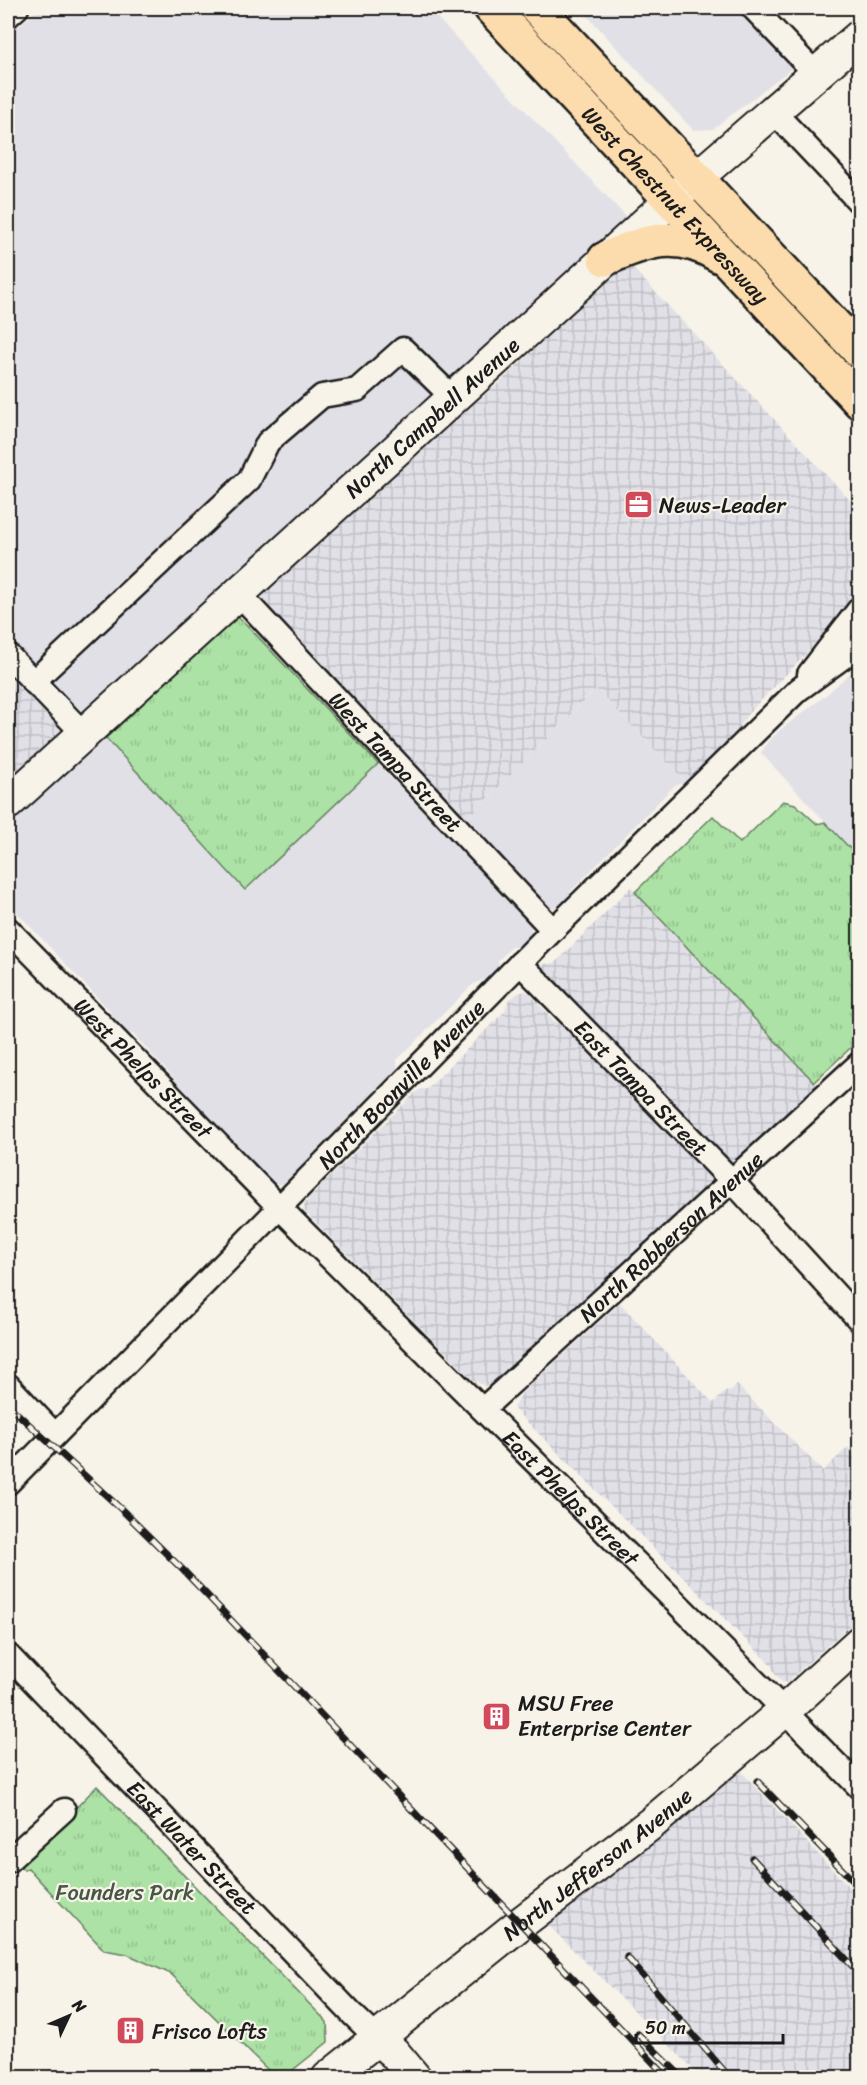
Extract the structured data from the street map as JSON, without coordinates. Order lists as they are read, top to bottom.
{
  "streets": {
    "main road": ["West Chestnut Expressway", "North Campbell Avenue", "North Jefferson Avenue"],
    "street": [
      "West Tampa Street",
      "West Phelps Street",
      "North Boonville Avenue",
      "East Tampa Street",
      "North Robberson Avenue",
      "East Phelps Street",
      "East Water Street"
    ]
  },
  "crossings": [
    ["West Chestnut Expressway", "North Campbell Avenue"],
    ["North Campbell Avenue", "West Tampa Street"],
    ["West Tampa Street", "North Boonville Avenue"],
    ["West Phelps Street", "North Boonville Avenue"],
    ["West Phelps Street", "East Phelps Street"],
    ["North Boonville Avenue", "East Tampa Street"],
    ["North Boonville Avenue", "East Phelps Street"],
    ["East Tampa Street", "North Robberson Avenue"],
    ["North Robberson Avenue", "East Phelps Street"],
    ["East Phelps Street", "North Jefferson Avenue"],
    ["East Water Street", "North Jefferson Avenue"]
  ],
  "parks": ["Founders Park"],
  "places": {
    "office": ["News-Leader"],
    "building": ["MSU Free Enterprise Center", "Frisco Lofts"]
  },
  "scale_bar": "50 m",
  "north": "top right"
}
